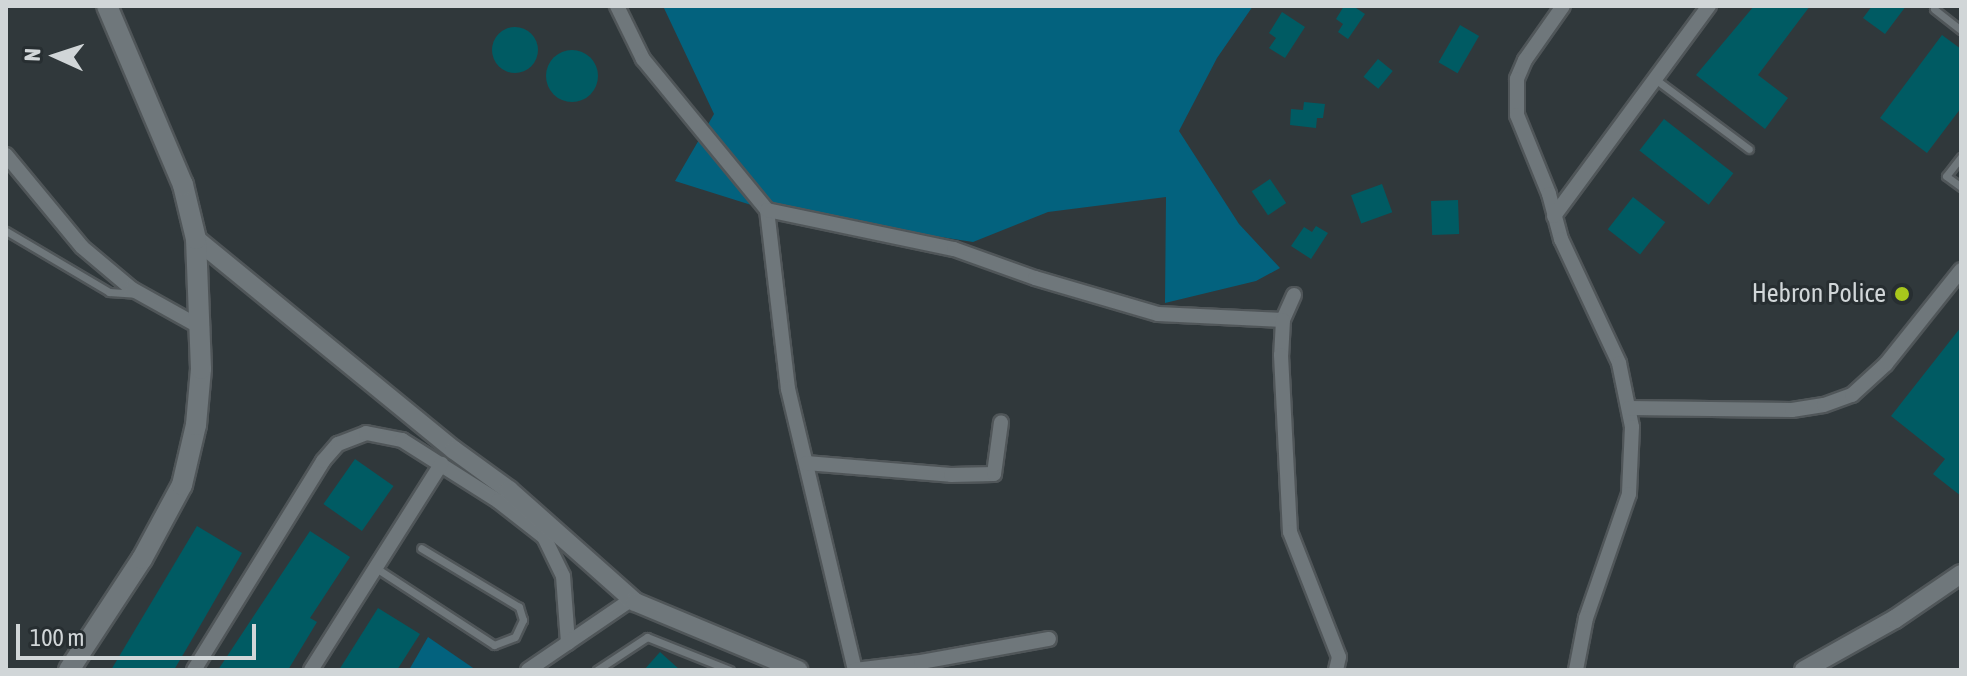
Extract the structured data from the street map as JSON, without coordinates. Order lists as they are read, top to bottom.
{
  "places": ["Hebron Police"],
  "scale_bar": "100 m",
  "north": "left"
}
